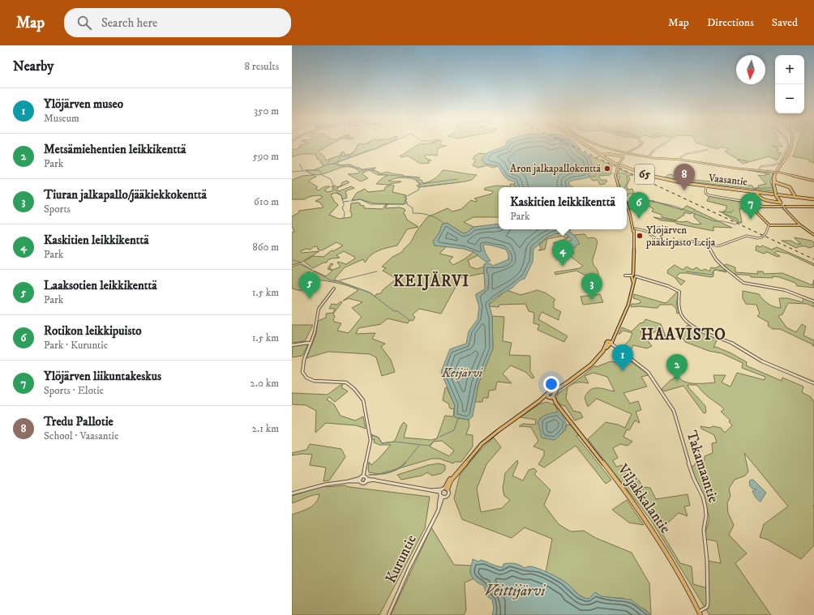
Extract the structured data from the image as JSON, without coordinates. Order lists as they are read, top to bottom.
{
  "streets": {
    "highway": ["65", "Vaasantie"],
    "main road": ["Viljakkalantie"],
    "street": ["Takamaantie", "Kuruntie"]
  },
  "crossings": [
    ["Takamaantie", "Viljakkalantie"]
  ],
  "districts": ["KEIJÄRVI", "HAAVISTO"],
  "water": ["Keijärvi", "Veittijärvi"],
  "places": ["Aron jalkapallokenttä", "Ylöjärven pääkirjasto Leija"],
  "north": "bottom",
  "page": {
    "header": "Map",
    "search": "Search here",
    "nav": ["Map", "Directions", "Saved"],
    "heading": ["Nearby", "8 results"],
    "map_buttons": ["+", "−"],
    "list": [
      {
        "mark": "1",
        "name": "Ylöjärven museo",
        "note": "Museum",
        "value": "350 m"
      },
      {
        "mark": "2",
        "name": "Metsämiehentien leikkikenttä",
        "note": "Park",
        "value": "590 m"
      },
      {
        "mark": "3",
        "name": "Tiuran jalkapallo/jääkiekkokenttä",
        "note": "Sports",
        "value": "610 m"
      },
      {
        "mark": "4",
        "name": "Kaskitien leikkikenttä",
        "note": "Park",
        "value": "860 m"
      },
      {
        "mark": "5",
        "name": "Laaksotien leikkikenttä",
        "note": "Park",
        "value": "1.5 km"
      },
      {
        "mark": "6",
        "name": "Rotikon leikkipuisto",
        "note": "Park · Kuruntie",
        "value": "1.5 km"
      },
      {
        "mark": "7",
        "name": "Ylöjärven liikuntakeskus",
        "note": "Sports · Elotie",
        "value": "2.0 km"
      },
      {
        "mark": "8",
        "name": "Tredu Pallotie",
        "note": "School · Vaasantie",
        "value": "2.1 km"
      }
    ],
    "pins": [
      "8",
      "6",
      "7",
      "4",
      "5",
      "3",
      "1",
      "2"
    ],
    "popup": ["Kaskitien leikkikenttä", "Park"]
  }
}
